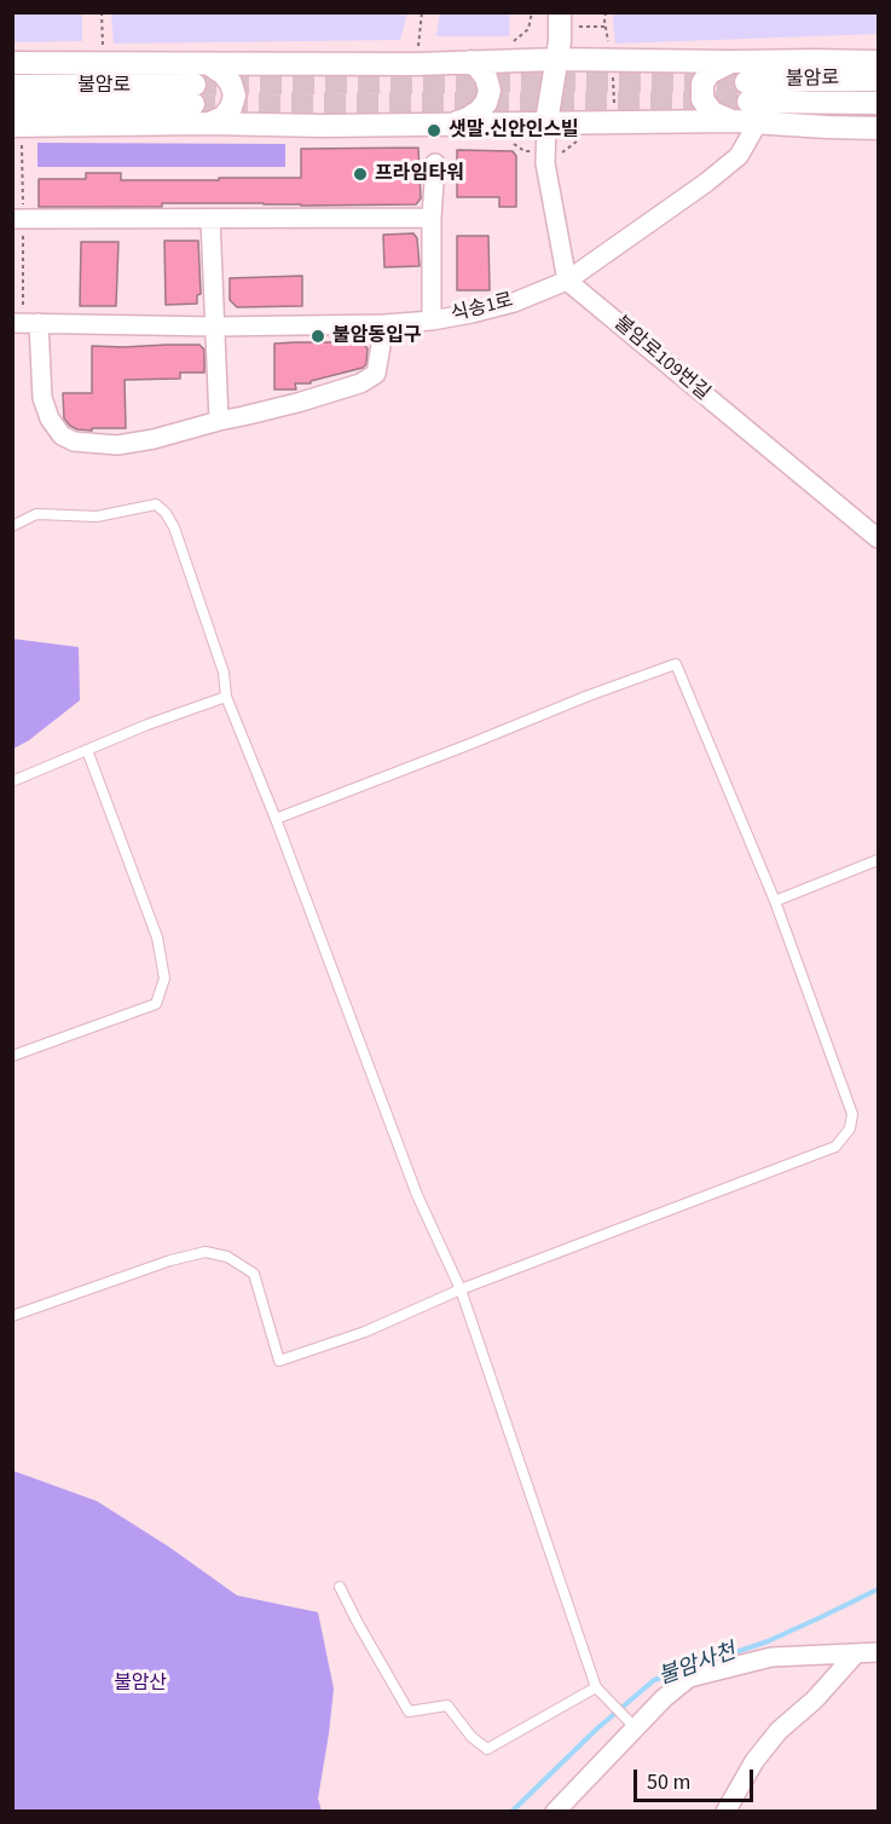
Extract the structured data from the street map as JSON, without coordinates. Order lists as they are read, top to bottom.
{
  "streets": {
    "street": ["불암로", "식송1로", "불암로109번길"]
  },
  "crossings": [
    ["식송1로", "불암로109번길"]
  ],
  "water": ["불암사천"],
  "parks": ["불암산"],
  "places": ["샛말.신안인스빌", "프라임타워", "불암동입구"],
  "scale_bar": "50 m"
}
